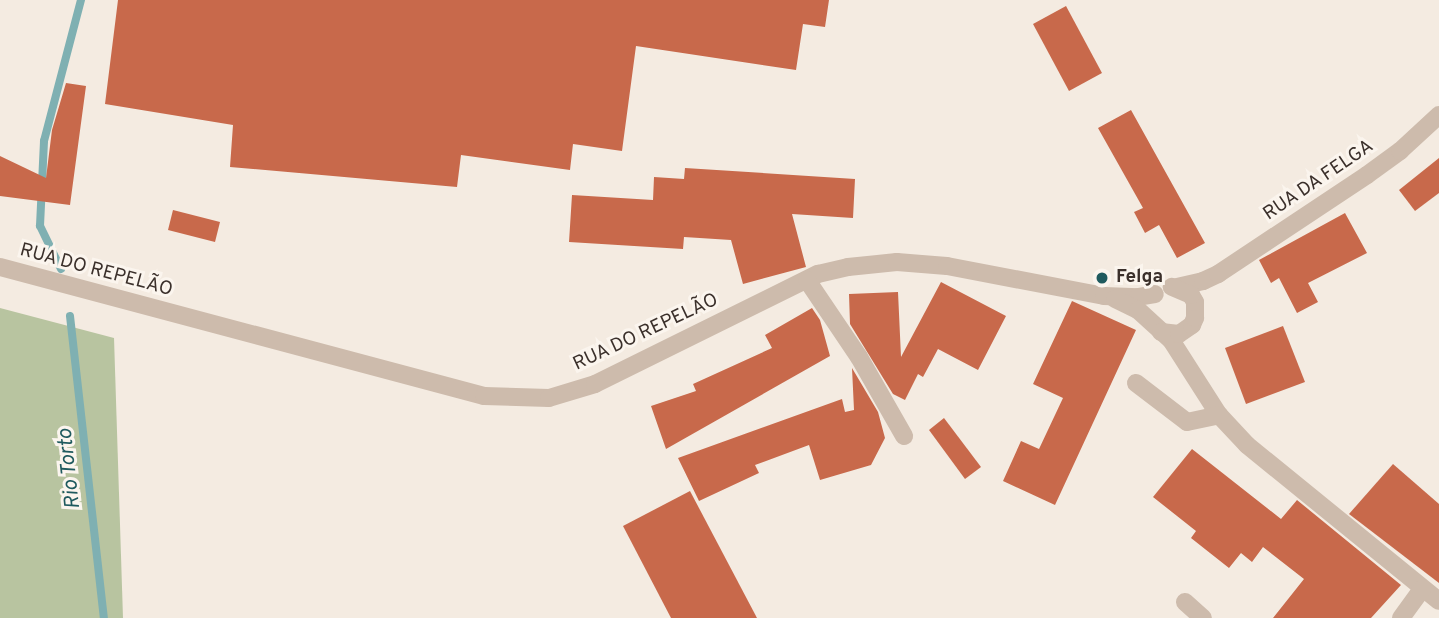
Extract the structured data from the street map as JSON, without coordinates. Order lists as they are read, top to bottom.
{
  "streets": {
    "street": ["RUA DA FELGA", "RUA DO REPELÃO"]
  },
  "crossings": [
    ["RUA DA FELGA", "RUA DO REPELÃO"]
  ],
  "water": ["Rio Torto"],
  "places": ["Felga"]
}
